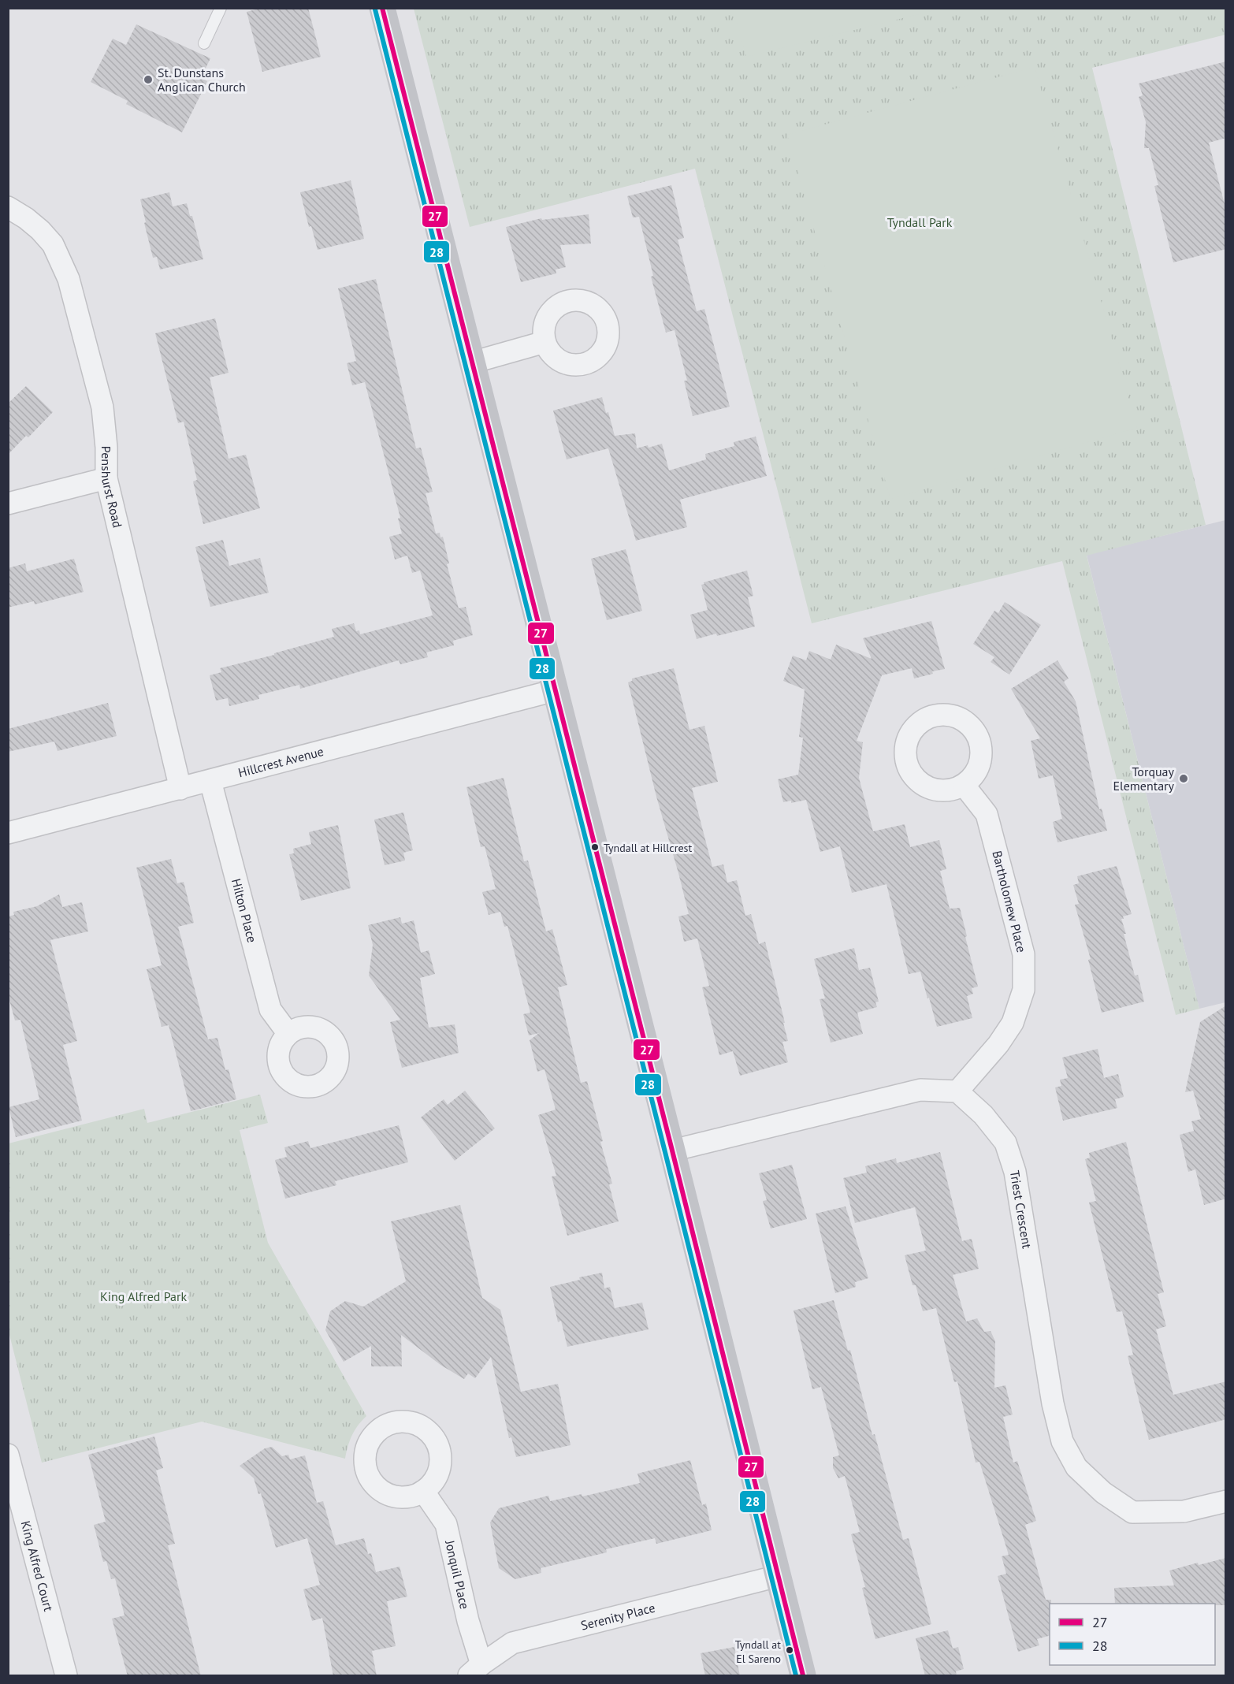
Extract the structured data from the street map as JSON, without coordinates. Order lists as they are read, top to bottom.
{
  "streets": {
    "street": [
      "Penshurst Road",
      "Hillcrest Avenue",
      "Bartholomew Place",
      "Hilton Place",
      "Triest Crescent",
      "King Alfred Court",
      "Jonquil Place",
      "Serenity Place"
    ]
  },
  "crossings": [
    ["Penshurst Road", "Hillcrest Avenue"],
    ["Hillcrest Avenue", "Hilton Place"],
    ["Bartholomew Place", "Triest Crescent"],
    ["Jonquil Place", "Serenity Place"]
  ],
  "parks": ["Tyndall Park", "King Alfred Park"],
  "places": [
    "St. Dunstans Anglican Church",
    "Torquay Elementary",
    "Tyndall at Hillcrest",
    "Tyndall at El Sareno"
  ],
  "lines": ["transit line 27", "transit line 28"],
  "legend": ["27", "28"]
}
